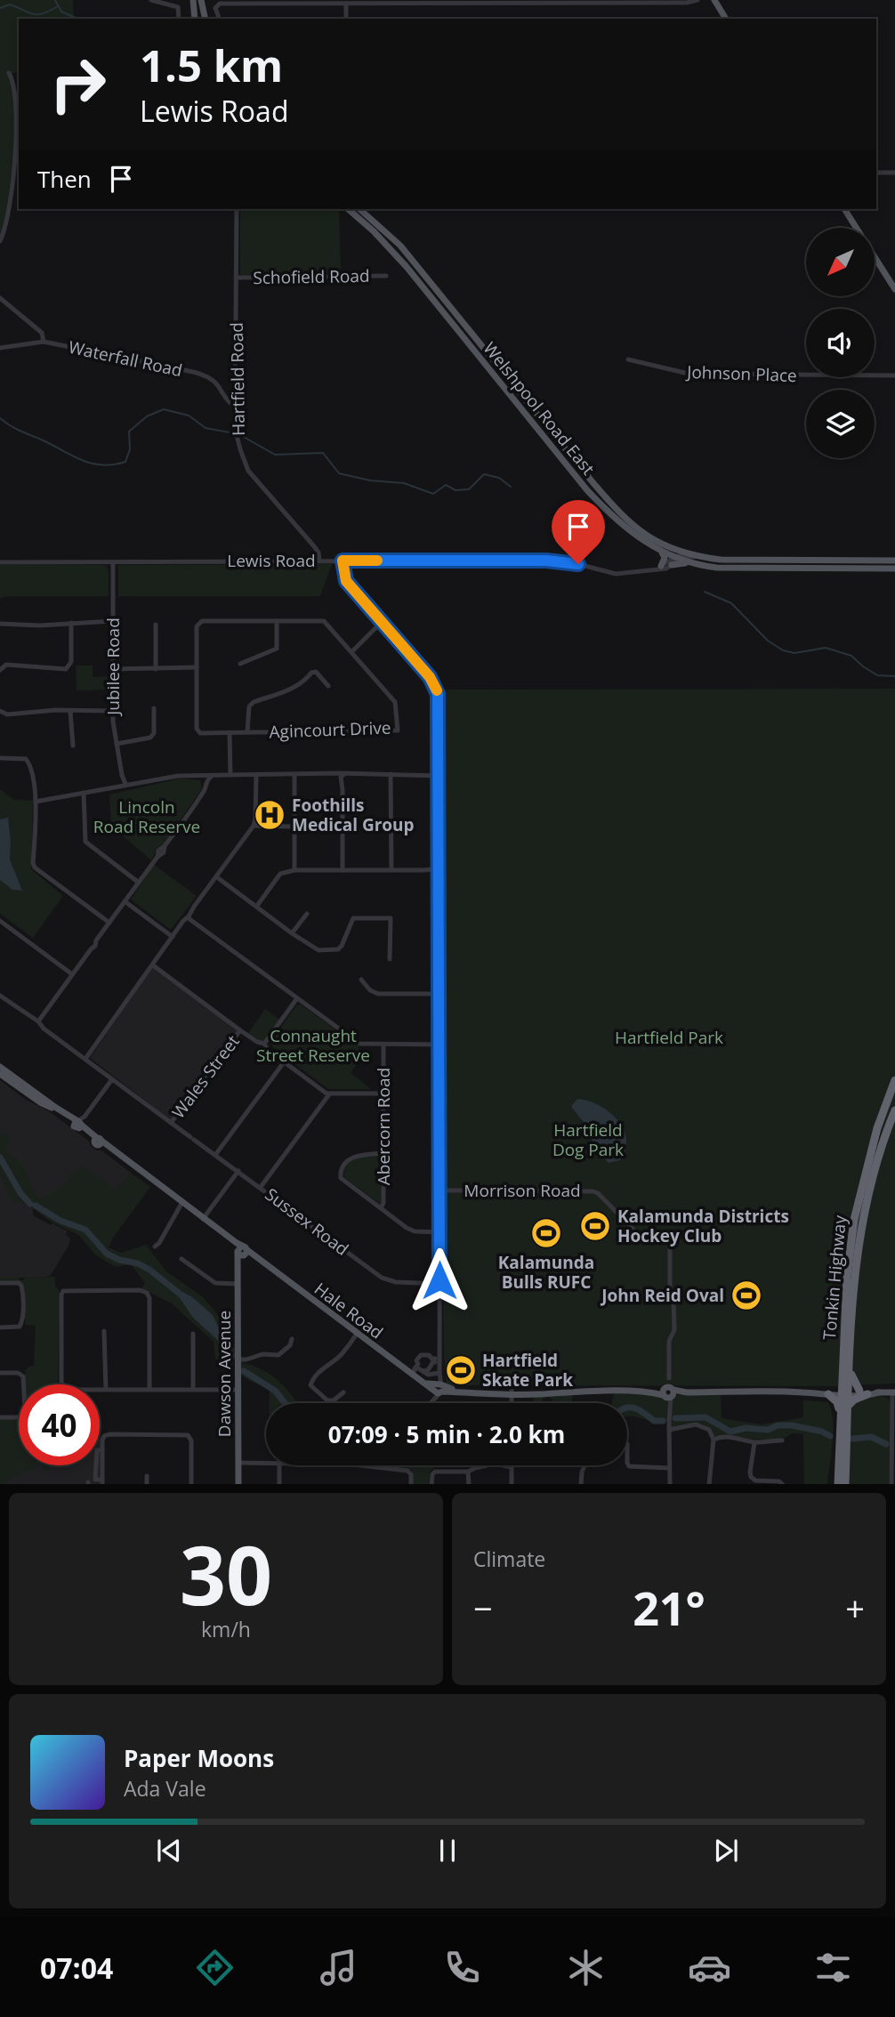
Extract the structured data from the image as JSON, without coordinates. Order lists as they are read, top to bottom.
{
  "streets": {
    "highway": ["Tonkin Highway"],
    "main road": ["Welshpool Road East", "Hale Road", "Dawson Avenue"],
    "street": [
      "Schofield Road",
      "Waterfall Road",
      "Johnson Place",
      "Hartfield Road",
      "Lewis Road",
      "Jubilee Road",
      "Agincourt Drive",
      "Wales Street",
      "Abercorn Road",
      "Morrison Road",
      "Sussex Road"
    ]
  },
  "crossings": [
    ["Schofield Road", "Hartfield Road"],
    ["Waterfall Road", "Hartfield Road"],
    ["Hartfield Road", "Lewis Road"],
    ["Welshpool Road East", "Lewis Road"],
    ["Lewis Road", "Jubilee Road"],
    ["Wales Street", "Sussex Road"],
    ["Hale Road", "Dawson Avenue"]
  ],
  "parks": [
    "Lincoln Road Reserve",
    "Connaught Street Reserve",
    "Hartfield Park",
    "Hartfield Dog Park"
  ],
  "places": {
    "hospital": ["Foothills Medical Group"],
    "sports": [
      "Kalamunda Districts Hockey Club",
      "Kalamunda Bulls RUFC",
      "John Reid Oval",
      "Hartfield Skate Park"
    ]
  },
  "north": "bottom left",
  "page": {
    "turn": ["1.5 km", "Lewis Road"],
    "then": "Then",
    "limit": "40",
    "trip": "07:09 · 5 min · 2.0 km",
    "tile": [
      ["30", "km/h"],
      "Climate"
    ],
    "heat": ["−", "21°", "+"],
    "song": ["Paper Moons", "Ada Vale"],
    "tabs": "07:04"
  }
}
